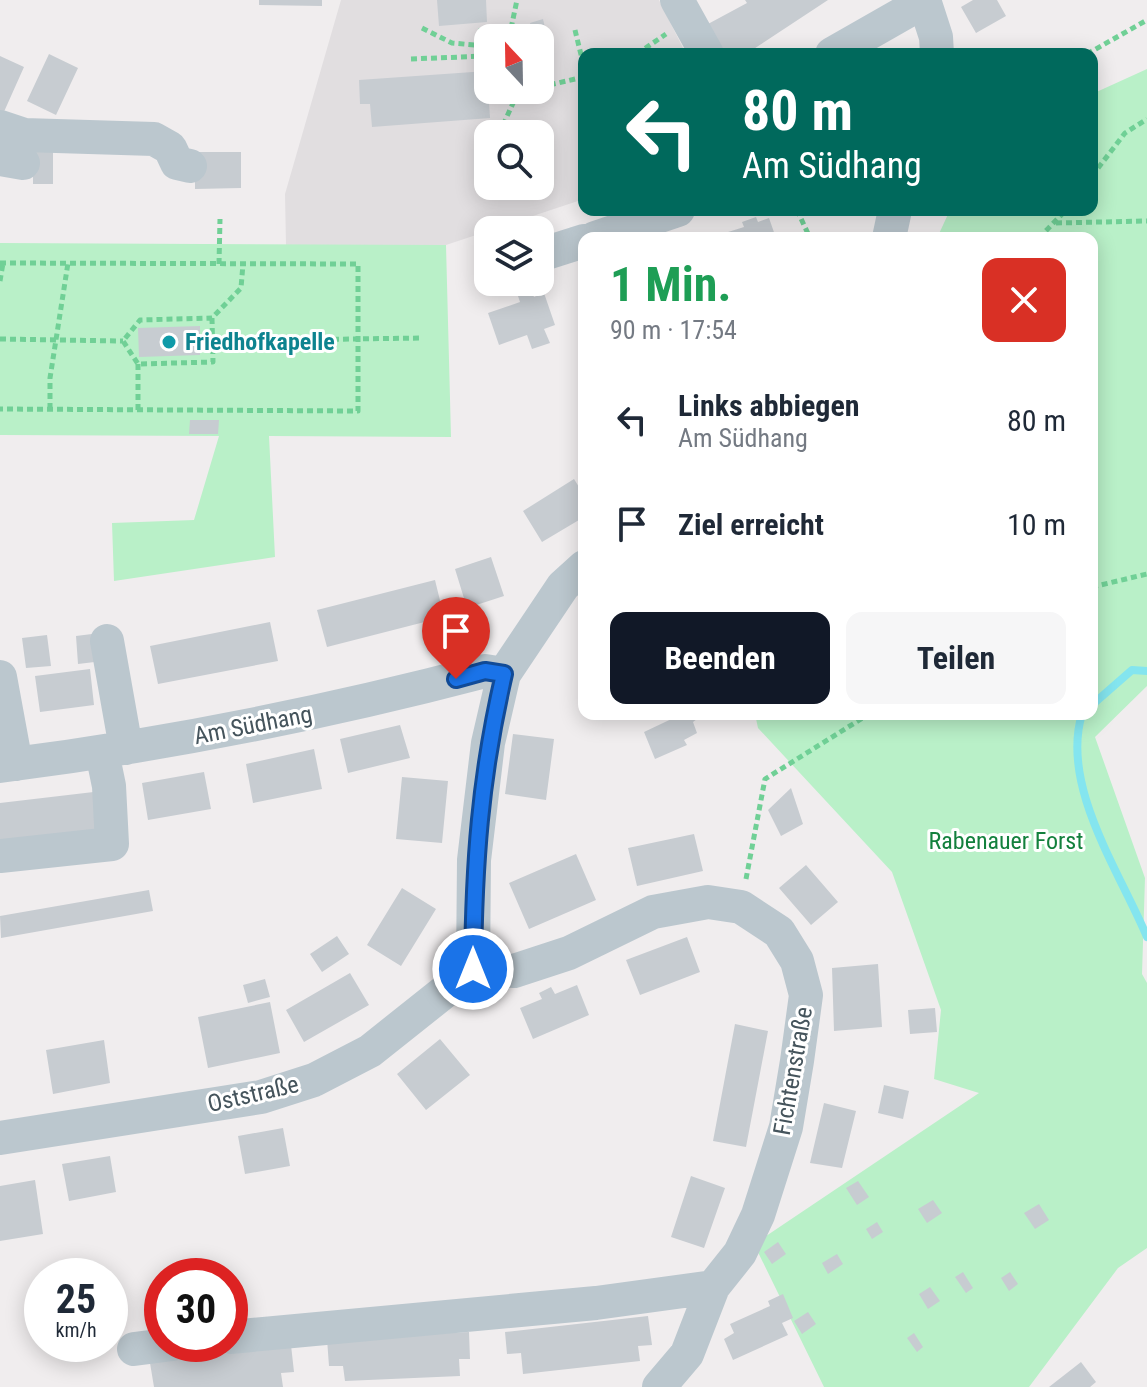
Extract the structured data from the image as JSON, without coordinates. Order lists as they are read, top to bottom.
{
  "streets": {
    "street": ["Am Südhang", "Fichtenstraße", "Oststraße"]
  },
  "crossings": [
    ["Fichtenstraße", "Oststraße"]
  ],
  "parks": ["Rabenauer Forst"],
  "places": ["Friedhofkapelle"],
  "north": "top",
  "page": {
    "turn": ["80 m", "Am Südhang"],
    "heading": ["1 Min.", "90 m · 17:54"],
    "list": [
      {
        "name": "Links abbiegen",
        "note": "Am Südhang",
        "value": "80 m"
      },
      {
        "name": "Ziel erreicht",
        "value": "10 m"
      }
    ],
    "buttons": ["Beenden", "Teilen"],
    "speed": "25 km/h",
    "limit": "30"
  }
}
